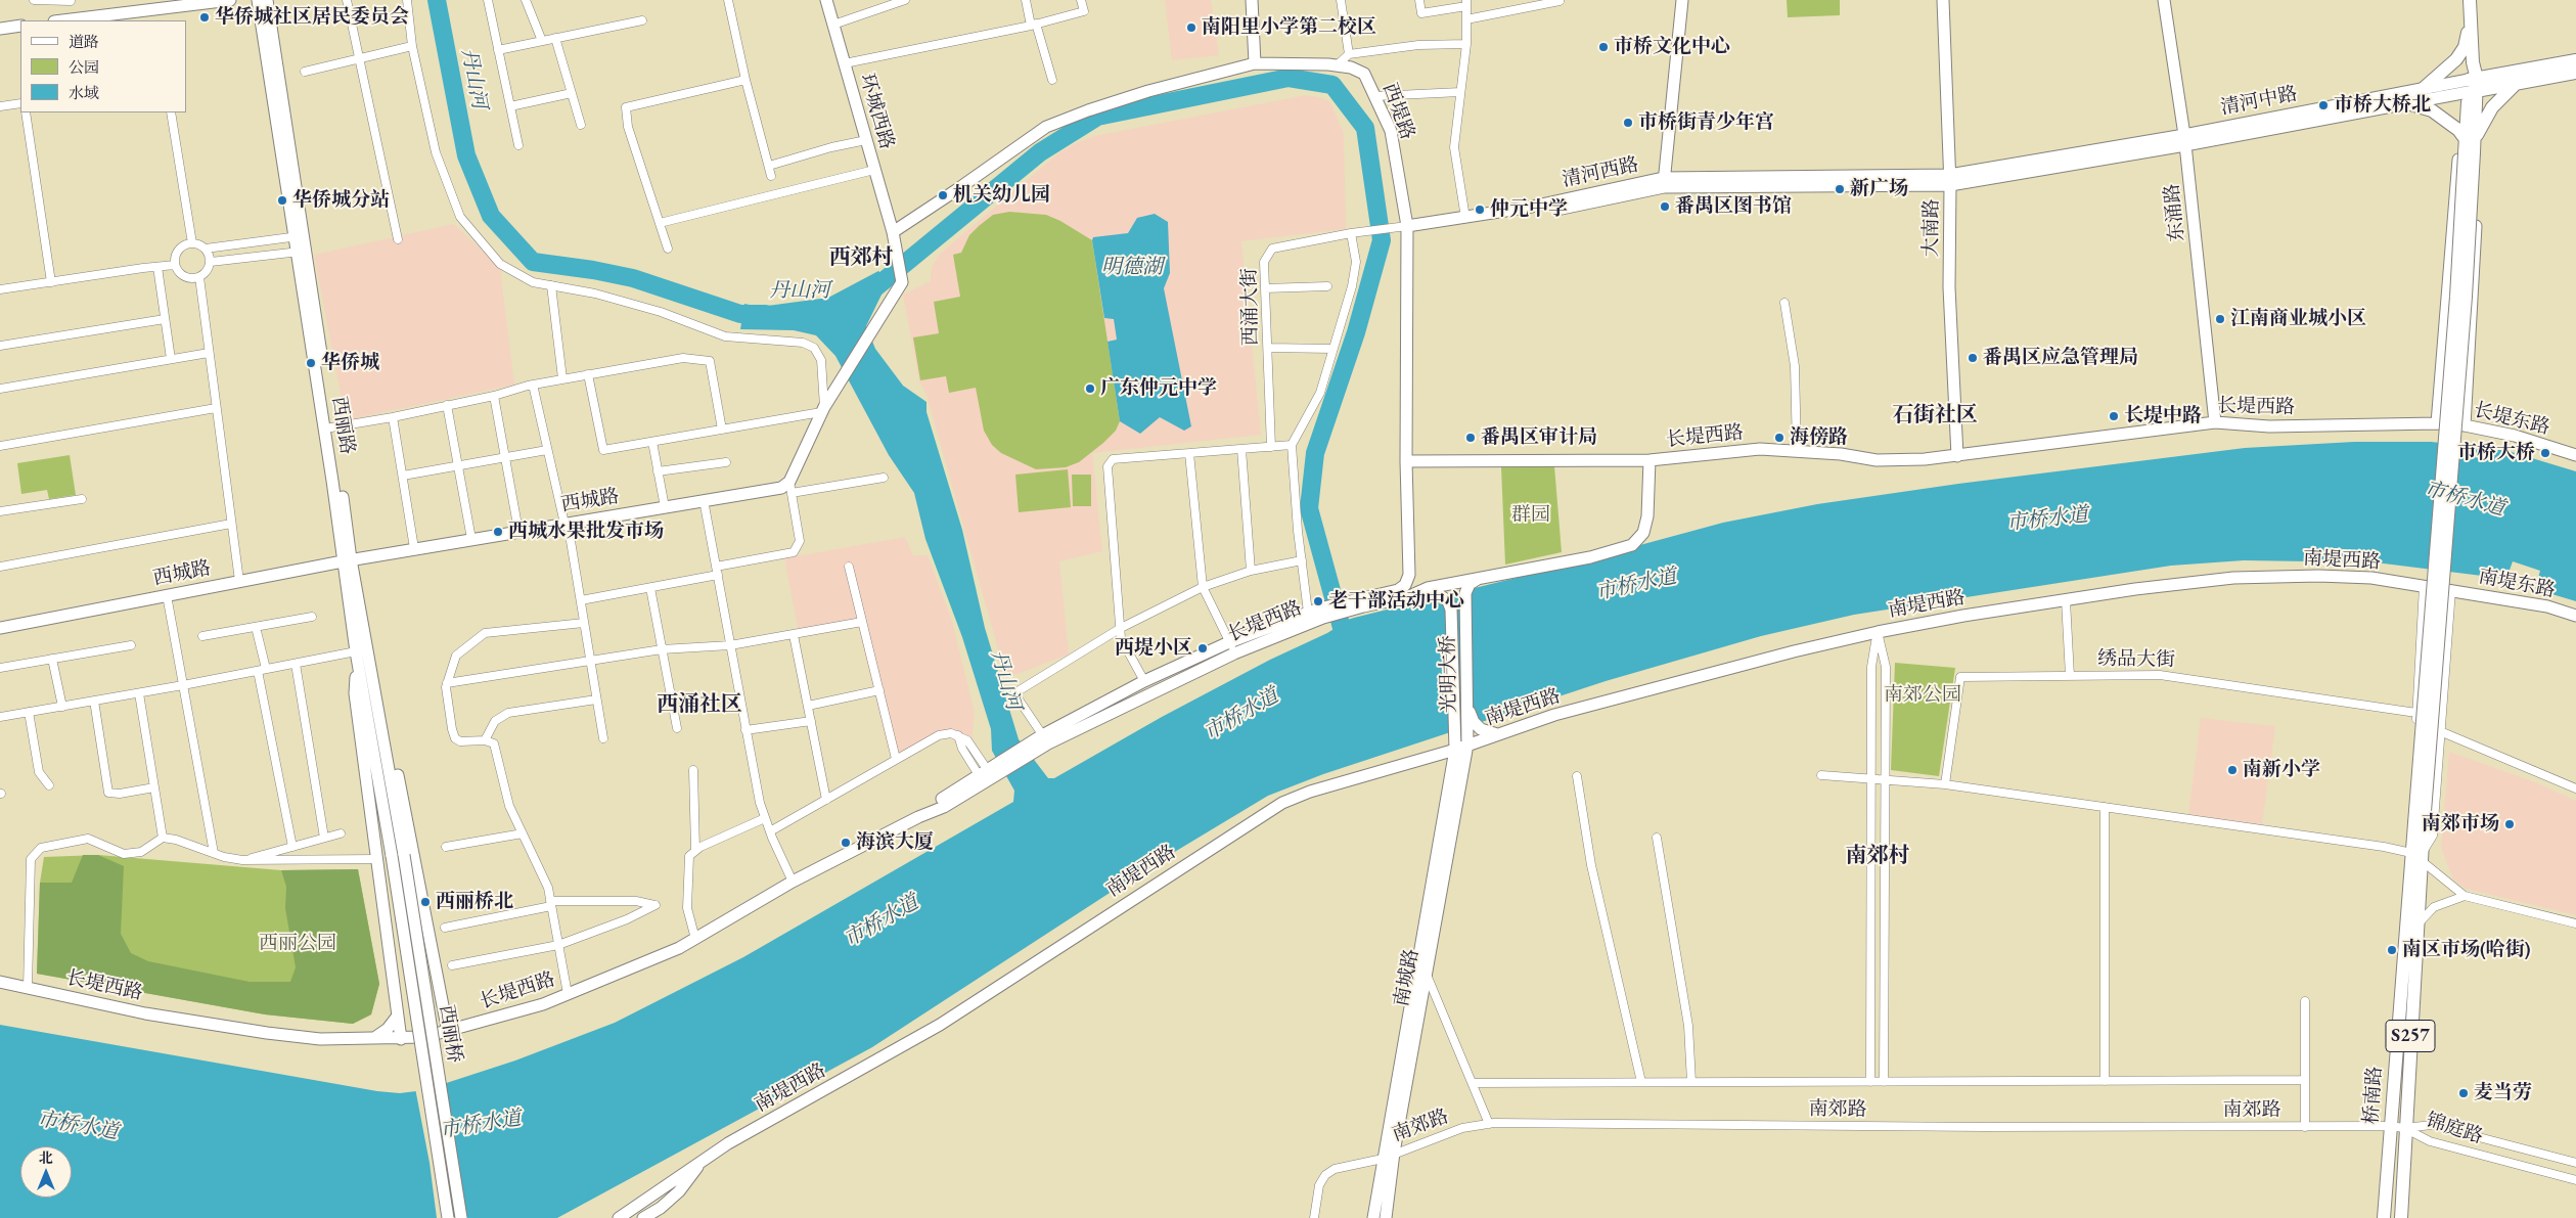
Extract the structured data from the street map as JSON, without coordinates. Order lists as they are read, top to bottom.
{
  "streets": {
    "main road": ["清河中路", "S257", "桥南路"],
    "street": [
      "环城西路",
      "西堤路",
      "清河西路",
      "东涌路",
      "大南路",
      "西涌大街",
      "长堤西路",
      "长堤东路",
      "西丽路",
      "西城路",
      "南堤西路",
      "南堤东路",
      "绣品大街",
      "光明大桥",
      "南城路",
      "西丽桥",
      "南郊路",
      "锦庭路"
    ]
  },
  "crossings": [
    ["清河中路", "清河西路"],
    ["清河中路", "东涌路"],
    ["清河中路", "大南路"],
    ["清河中路", "S257"],
    ["环城西路", "西堤路"],
    ["西堤路", "清河西路"],
    ["西堤路", "西涌大街"],
    ["西堤路", "长堤西路"],
    ["西堤路", "光明大桥"],
    ["清河西路", "大南路"],
    ["清河西路", "西涌大街"],
    ["东涌路", "长堤西路"],
    ["大南路", "长堤西路"],
    ["长堤西路", "长堤东路"],
    ["长堤西路", "光明大桥"],
    ["西丽路", "西城路"],
    ["西丽路", "西丽桥"],
    ["南堤西路", "南堤东路"],
    ["南堤西路", "光明大桥"],
    ["南堤西路", "南城路"],
    ["光明大桥", "南城路"],
    ["南城路", "南郊路"],
    ["S257", "桥南路"],
    ["桥南路", "南郊路"],
    ["桥南路", "锦庭路"],
    ["南郊路", "锦庭路"]
  ],
  "districts": [
    "西郊村",
    "石街社区",
    "西涌社区",
    "南郊村"
  ],
  "water": ["丹山河", "明德湖", "市桥水道"],
  "parks": ["群园", "南郊公园", "西丽公园"],
  "places": [
    "华侨城社区居民委员会",
    "南阳里小学第二校区",
    "市桥文化中心",
    "市桥大桥北",
    "市桥街青少年宫",
    "新广场",
    "机关幼儿园",
    "华侨城分站",
    "番禺区图书馆",
    "仲元中学",
    "江南商业城小区",
    "番禺区应急管理局",
    "华侨城",
    "广东仲元中学",
    "长堤中路",
    "番禺区审计局",
    "海傍路",
    "市桥大桥",
    "西城水果批发市场",
    "老干部活动中心",
    "西堤小区",
    "南新小学",
    "南郊市场",
    "海滨大厦",
    "西丽桥北",
    "南区市场(哈街)",
    "麦当劳"
  ],
  "legend": ["道路", "公园", "水域"],
  "north": "top"
}
